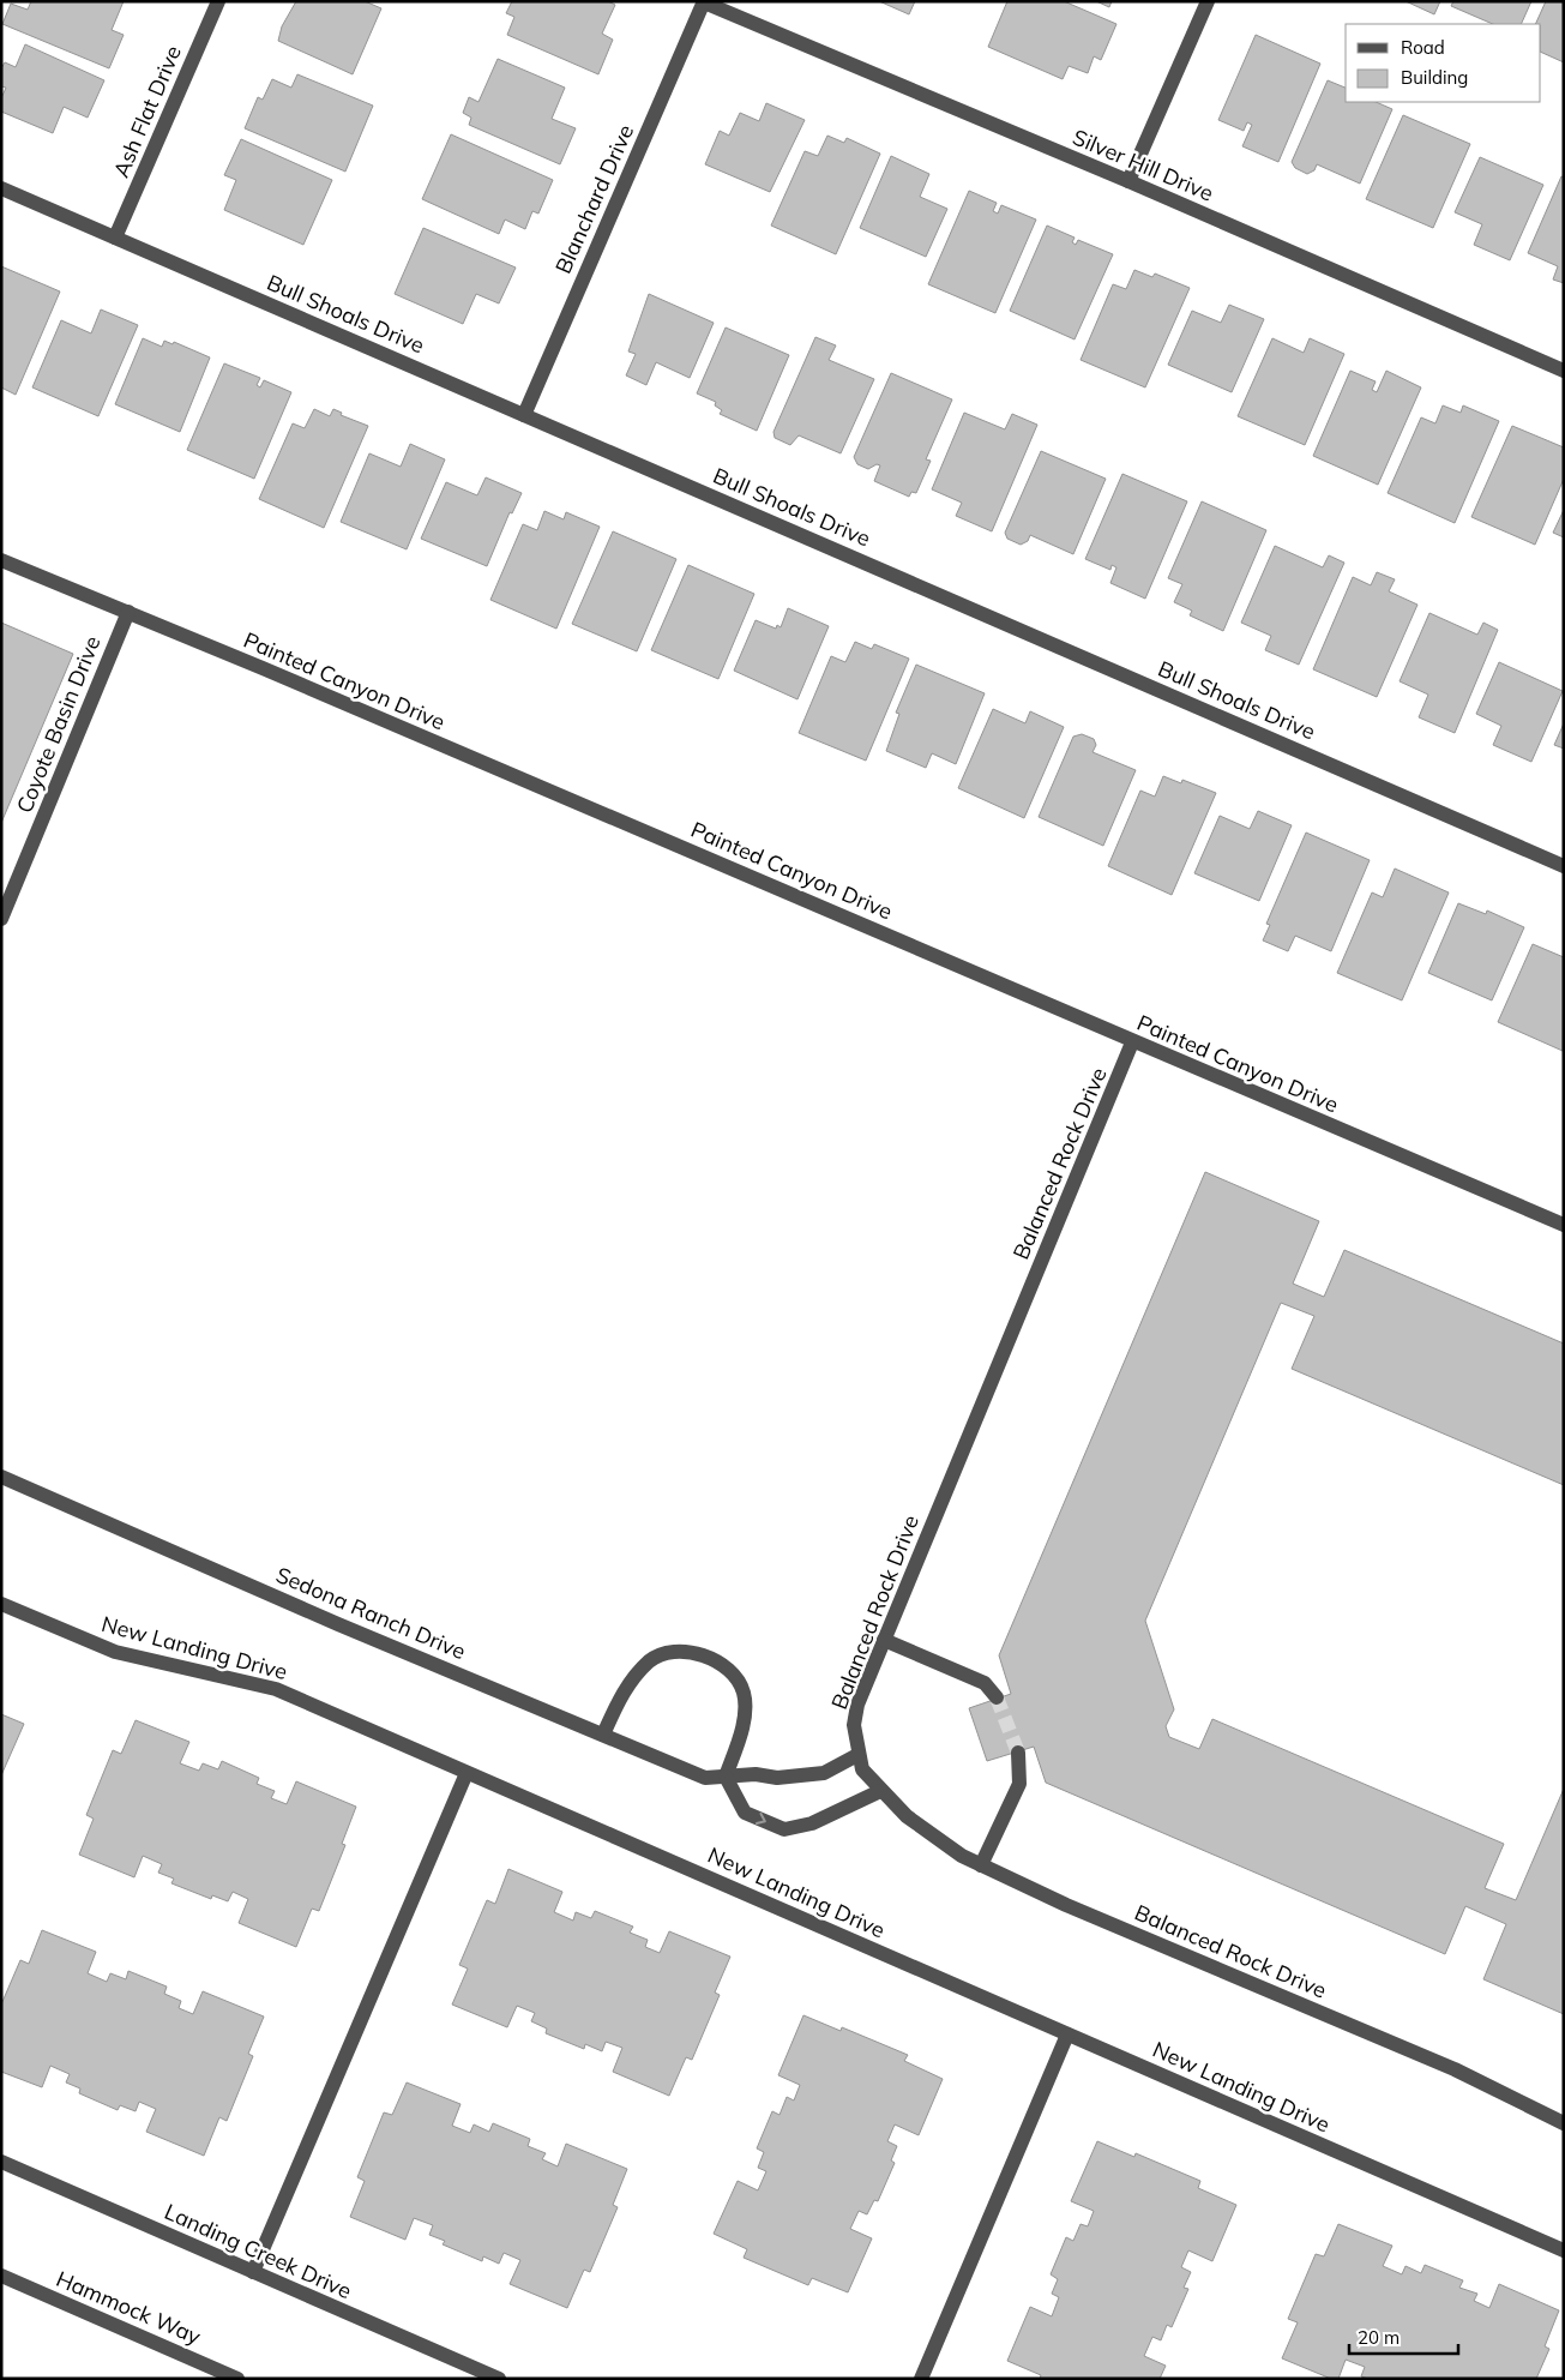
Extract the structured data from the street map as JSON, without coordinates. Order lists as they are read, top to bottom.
{
  "streets": {
    "street": [
      "Ash Flat Drive",
      "Silver Hill Drive",
      "Blanchard Drive",
      "Bull Shoals Drive",
      "Painted Canyon Drive",
      "Coyote Basin Drive",
      "Balanced Rock Drive",
      "Sedona Ranch Drive",
      "New Landing Drive",
      "Landing Creek Drive",
      "Hammock Way"
    ]
  },
  "crossings": [
    ["Ash Flat Drive", "Bull Shoals Drive"],
    ["Silver Hill Drive", "Blanchard Drive"],
    ["Blanchard Drive", "Bull Shoals Drive"],
    ["Painted Canyon Drive", "Coyote Basin Drive"],
    ["Painted Canyon Drive", "Balanced Rock Drive"],
    ["Balanced Rock Drive", "Sedona Ranch Drive"]
  ],
  "legend": ["Road", "Building"],
  "scale_bar": "20 m"
}
